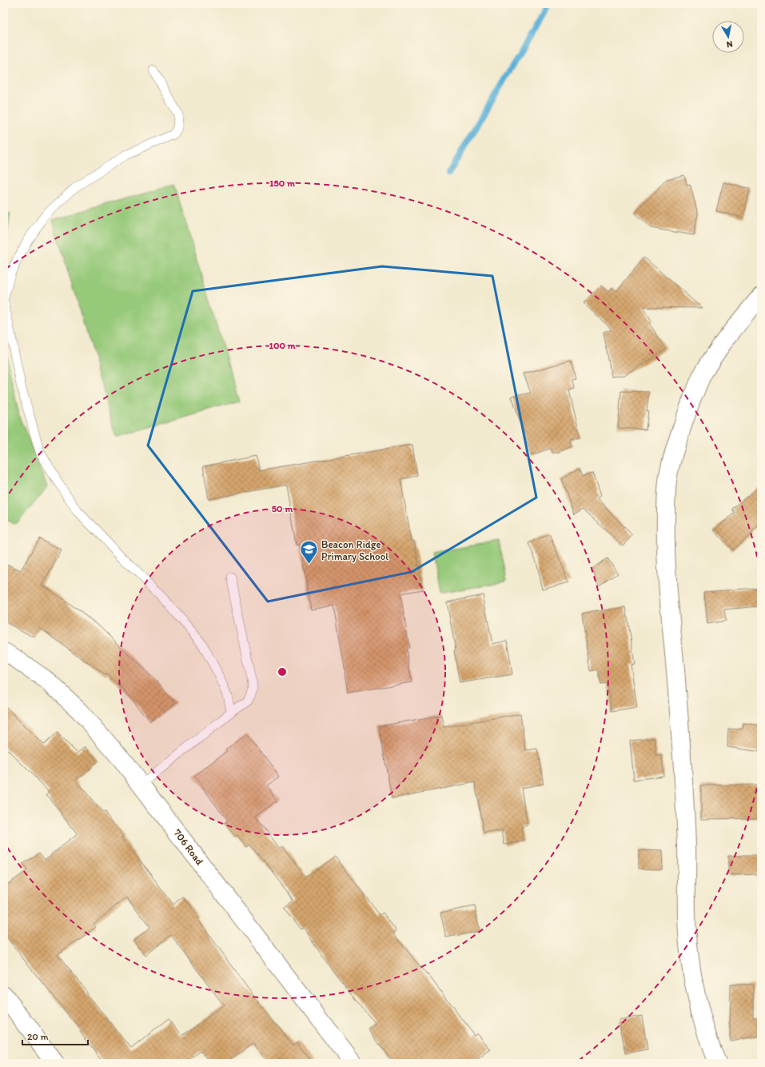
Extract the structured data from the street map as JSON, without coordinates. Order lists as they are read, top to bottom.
{
  "streets": {
    "street": ["706 Road"]
  },
  "places": {
    "school or university": ["Beacon Ridge Primary School"]
  },
  "scale_bar": "20 m",
  "north": "bottom",
  "rings": ["150 m", "100 m", "50 m"]
}
